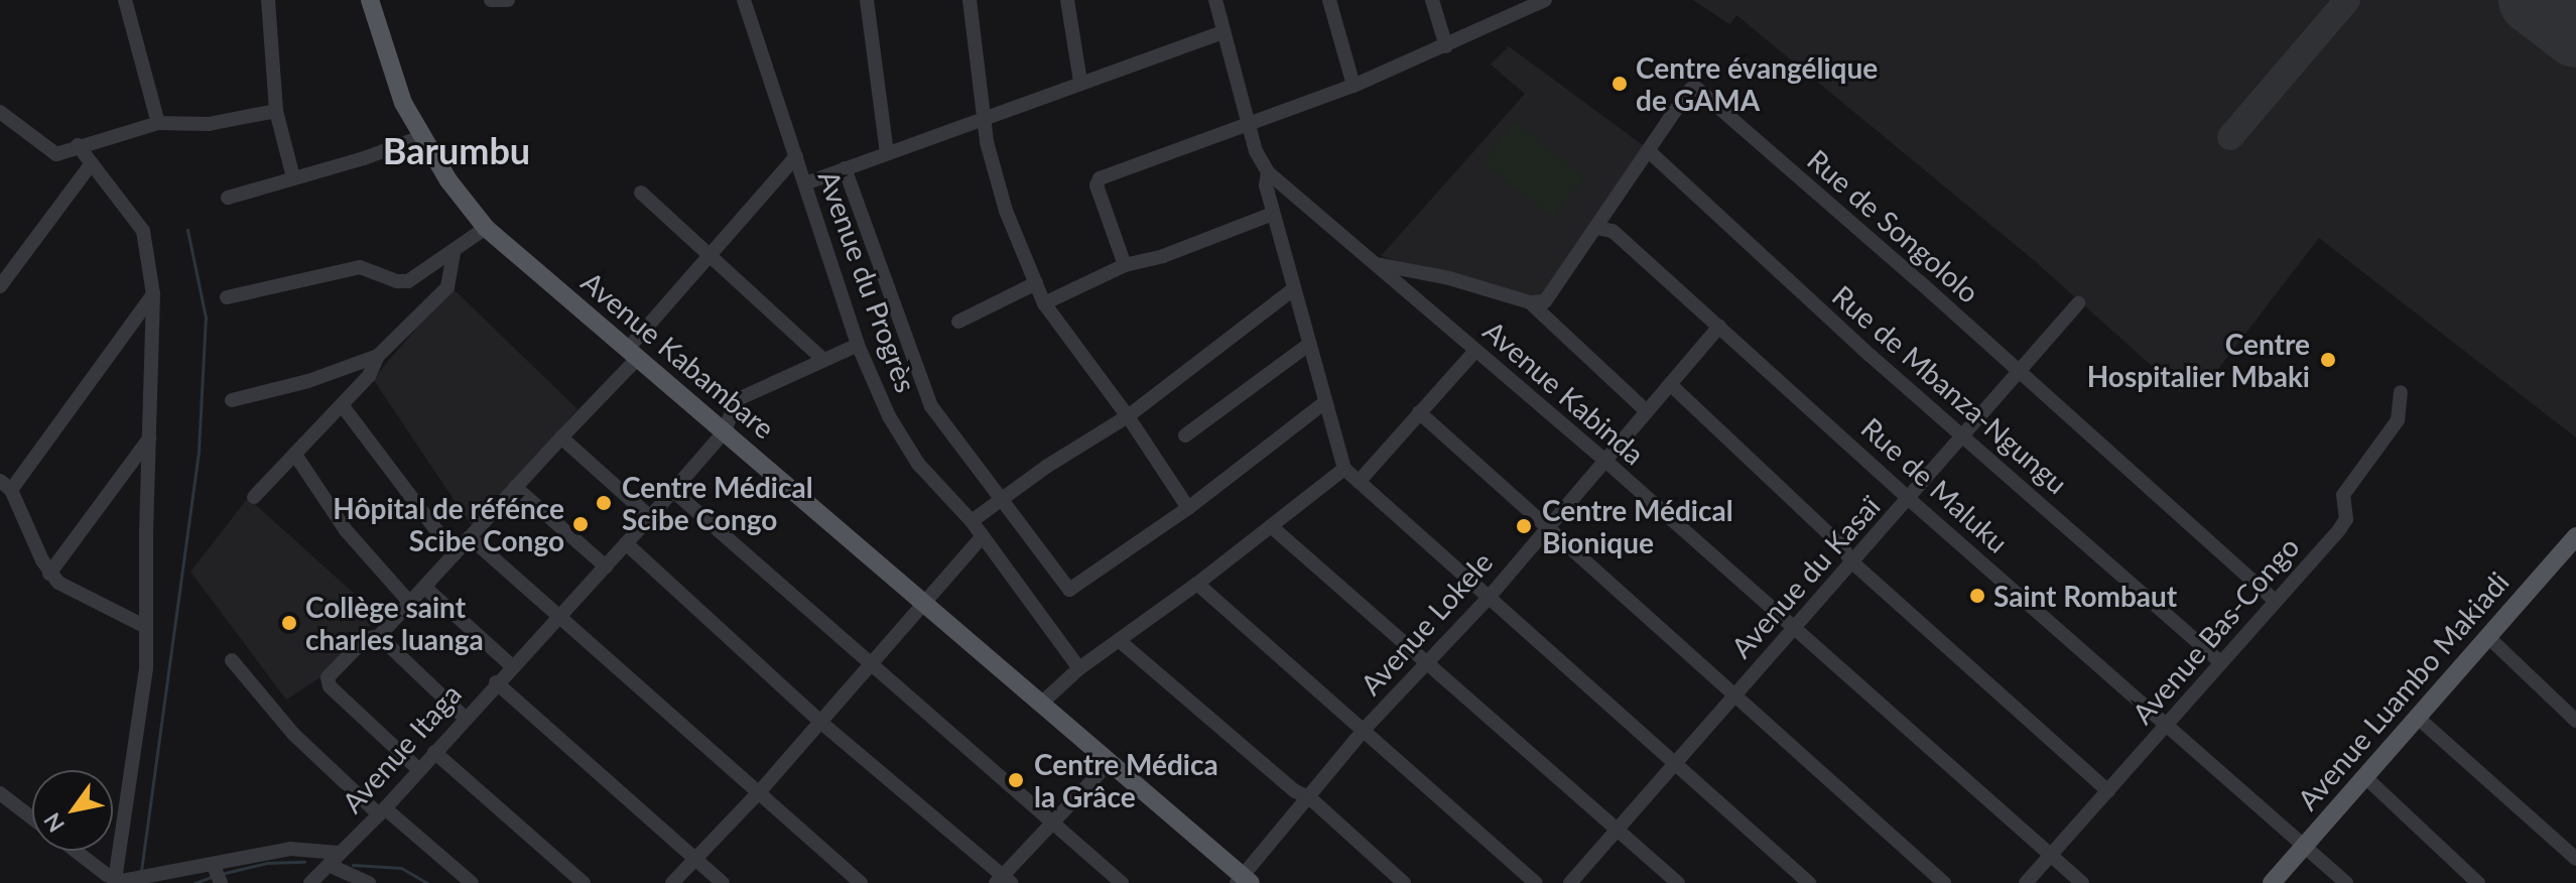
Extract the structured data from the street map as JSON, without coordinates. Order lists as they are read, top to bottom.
{
  "streets": {
    "main road": ["Avenue Kabambare", "Avenue Luambo Makiadi"],
    "street": [
      "Rue de Songololo",
      "Avenue du Progrès",
      "Rue de Mbanza-Ngungu",
      "Avenue Kabinda",
      "Rue de Maluku",
      "Avenue du Kasaï",
      "Avenue Lokele",
      "Avenue Bas-Congo",
      "Avenue Itaga"
    ]
  },
  "crossings": [
    ["Rue de Songololo", "Rue de Mbanza-Ngungu"],
    ["Rue de Songololo", "Rue de Maluku"],
    ["Rue de Songololo", "Avenue du Kasaï"],
    ["Rue de Songololo", "Avenue Bas-Congo"],
    ["Avenue du Progrès", "Avenue Itaga"],
    ["Avenue Kabambare", "Avenue Lokele"],
    ["Avenue Kabambare", "Avenue Itaga"],
    ["Rue de Mbanza-Ngungu", "Avenue du Kasaï"],
    ["Rue de Mbanza-Ngungu", "Avenue Bas-Congo"],
    ["Avenue Kabinda", "Avenue du Kasaï"],
    ["Avenue Kabinda", "Avenue Lokele"],
    ["Avenue Kabinda", "Avenue Bas-Congo"],
    ["Rue de Maluku", "Avenue du Kasaï"],
    ["Rue de Maluku", "Avenue Lokele"],
    ["Rue de Maluku", "Avenue Bas-Congo"],
    ["Rue de Maluku", "Avenue Luambo Makiadi"]
  ],
  "districts": ["Barumbu"],
  "places": [
    "Centre évangélique de GAMA",
    "Centre Hospitalier Mbaki",
    "Centre Médical Scibe Congo",
    "Hôpital de réfénce Scibe Congo",
    "Centre Médical Bionique",
    "Saint Rombaut",
    "Collège saint charles luanga",
    "Centre Médica la Grâce"
  ],
  "north": "bottom left"
}
